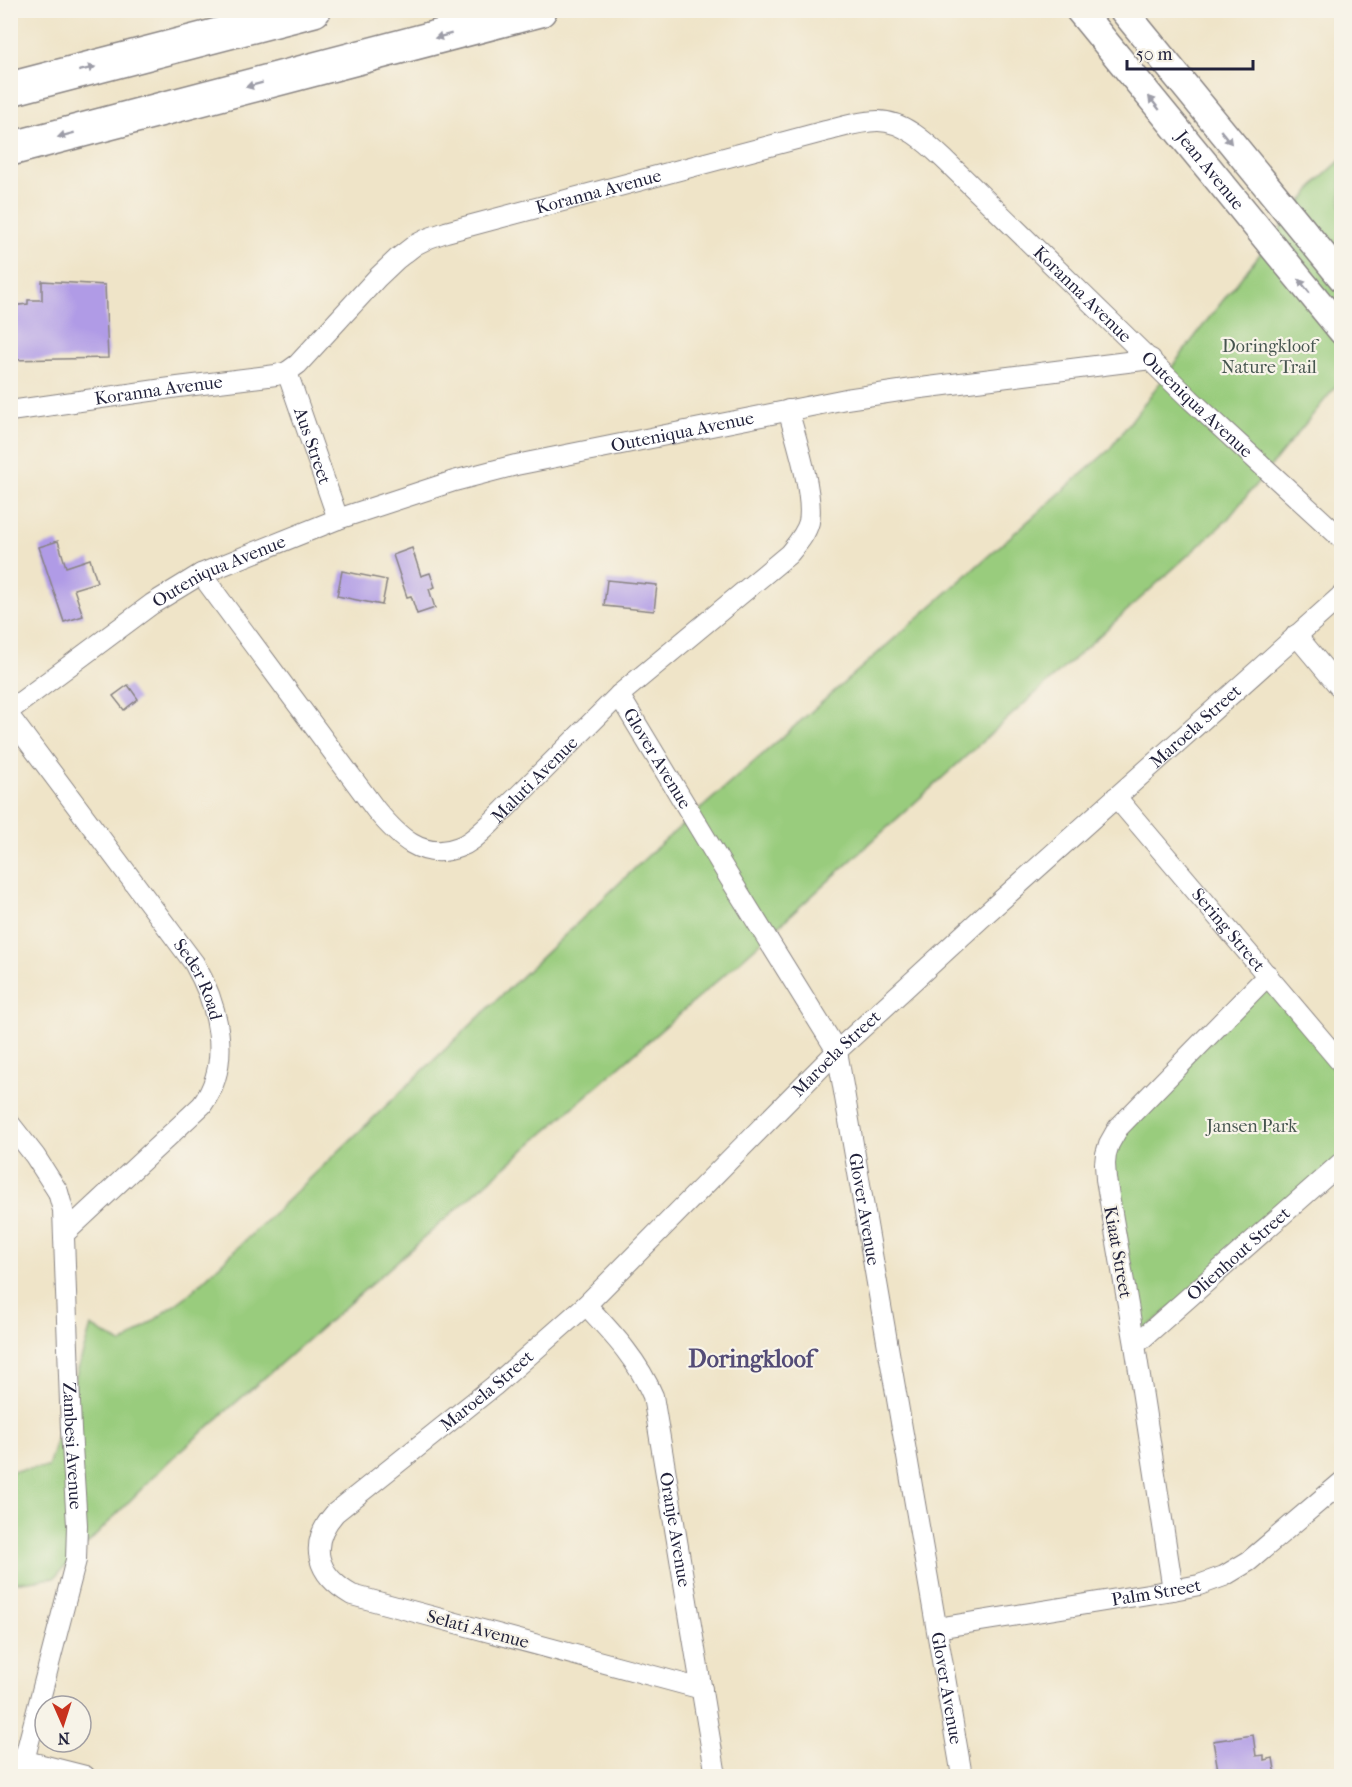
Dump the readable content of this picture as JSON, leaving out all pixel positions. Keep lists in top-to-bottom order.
{
  "streets": {
    "main road": ["Jean Avenue"],
    "street": [
      "Koranna Avenue",
      "Outeniqua Avenue",
      "Aus Street",
      "Maroela Street",
      "Glover Avenue",
      "Maluti Avenue",
      "Sering Street",
      "Seder Road",
      "Kiaat Street",
      "Olienhout Street",
      "Zambesi Avenue",
      "Oranje Avenue",
      "Palm Street",
      "Selati Avenue"
    ]
  },
  "crossings": [
    ["Koranna Avenue", "Outeniqua Avenue"],
    ["Koranna Avenue", "Aus Street"],
    ["Outeniqua Avenue", "Aus Street"],
    ["Outeniqua Avenue", "Maluti Avenue"],
    ["Maroela Street", "Glover Avenue"],
    ["Maroela Street", "Sering Street"],
    ["Maroela Street", "Oranje Avenue"],
    ["Maroela Street", "Selati Avenue"],
    ["Glover Avenue", "Maluti Avenue"],
    ["Glover Avenue", "Palm Street"],
    ["Sering Street", "Kiaat Street"],
    ["Seder Road", "Zambesi Avenue"],
    ["Kiaat Street", "Olienhout Street"],
    ["Kiaat Street", "Palm Street"],
    ["Oranje Avenue", "Selati Avenue"]
  ],
  "districts": ["Doringkloof"],
  "parks": ["Doringkloof Nature Trail", "Jansen Park"],
  "scale_bar": "50 m",
  "north": "bottom"
}
